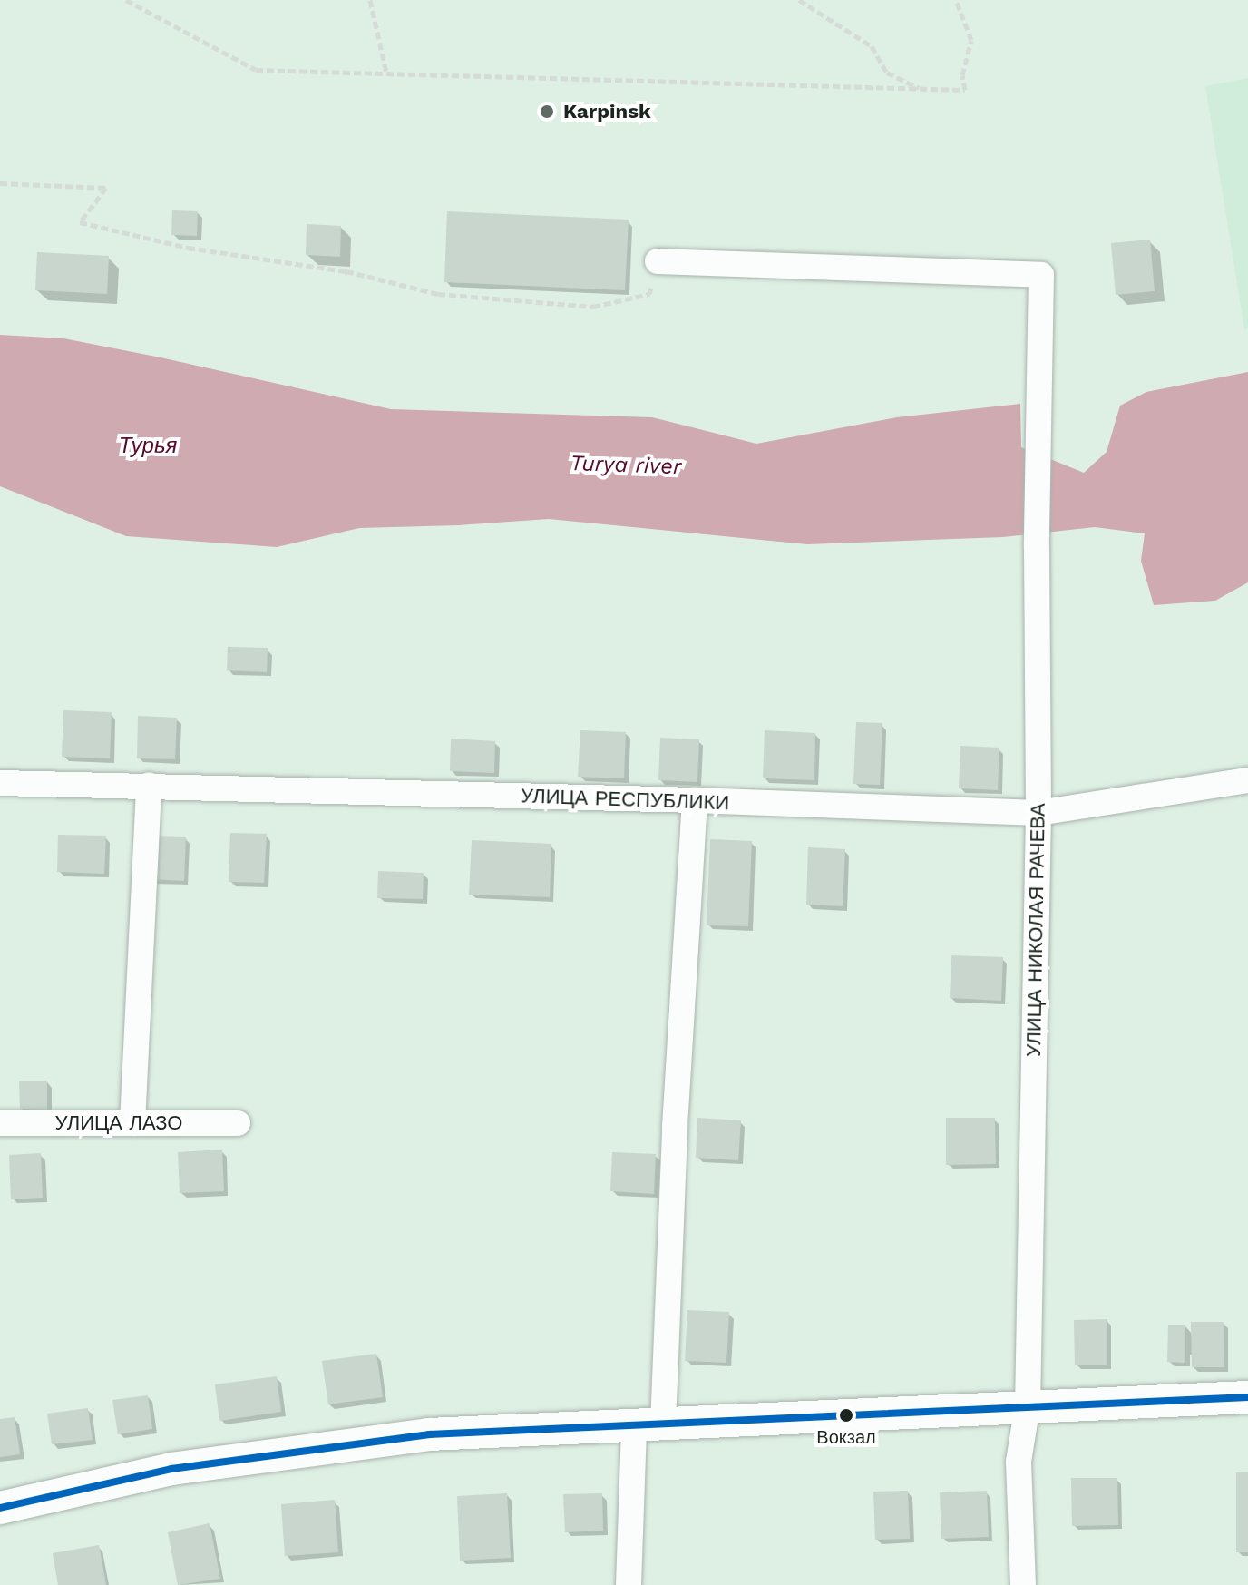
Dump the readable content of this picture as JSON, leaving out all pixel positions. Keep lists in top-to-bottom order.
{
  "streets": {
    "street": ["УЛИЦА РЕСПУБЛИКИ", "УЛИЦА НИКОЛАЯ РАЧЕВА", "УЛИЦА ЛАЗО"]
  },
  "crossings": [
    ["УЛИЦА РЕСПУБЛИКИ", "УЛИЦА НИКОЛАЯ РАЧЕВА"]
  ],
  "water": ["Турья", "Turya river"],
  "places": ["Karpinsk", "Вокзал"]
}
